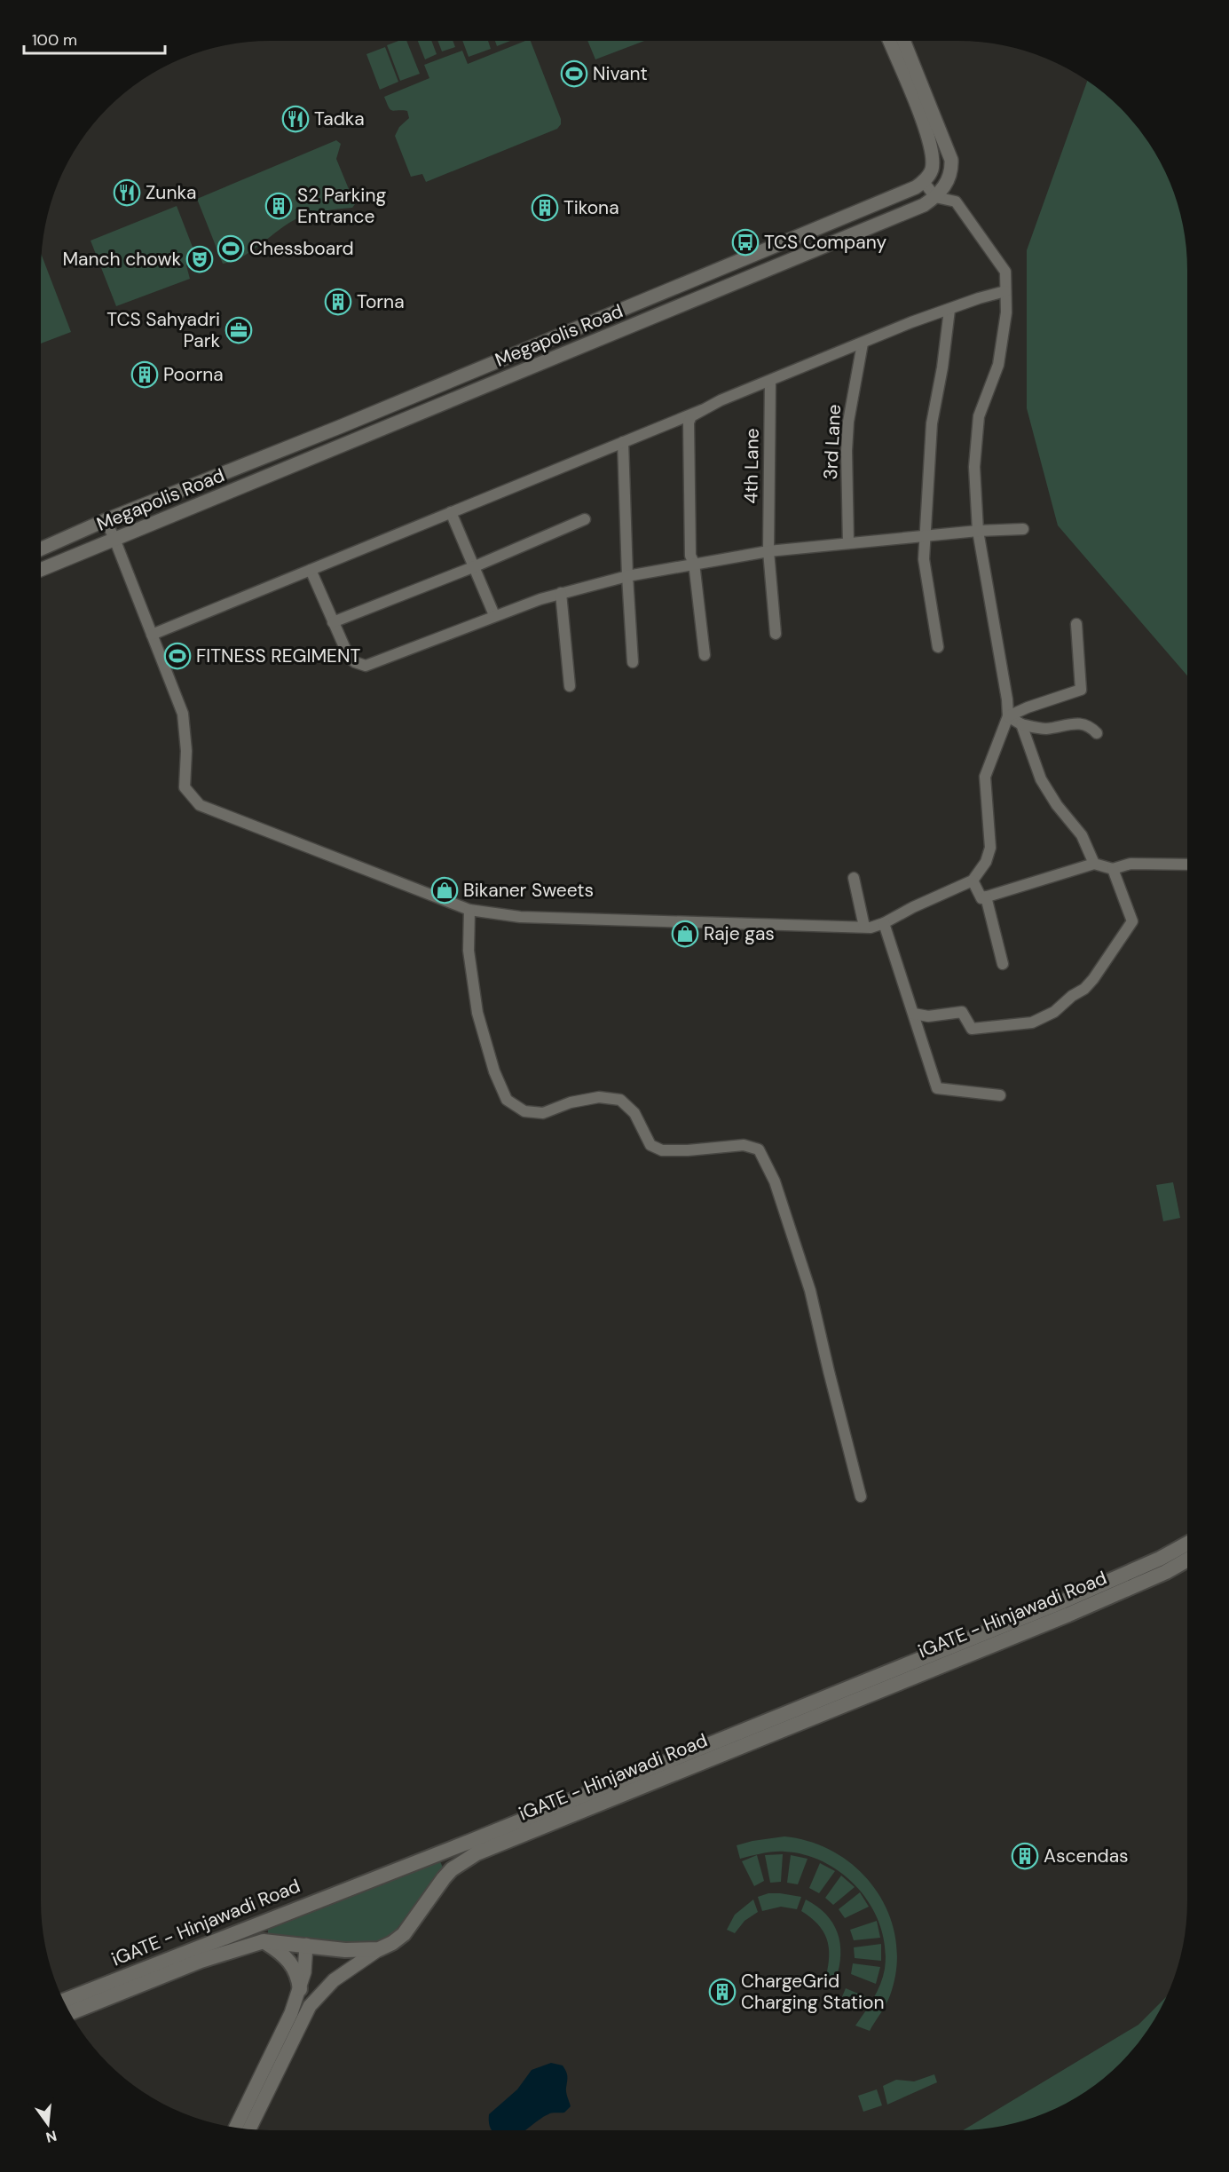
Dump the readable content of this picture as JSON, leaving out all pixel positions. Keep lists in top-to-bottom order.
{
  "streets": {
    "main road": ["iGATE - Hinjawadi Road"],
    "street": ["Megapolis Road", "3rd Lane", "4th Lane"]
  },
  "places": {
    "sports": ["Nivant", "Chessboard", "FITNESS REGIMENT"],
    "restaurant": ["Tadka", "Zunka"],
    "building": [
      "S2 Parking Entrance",
      "Tikona",
      "Torna",
      "Poorna",
      "Ascendas",
      "ChargeGrid Charging Station"
    ],
    "bus stop": ["TCS Company"],
    "theatre": ["Manch chowk"],
    "office": ["TCS Sahyadri Park"],
    "shop": ["Bikaner Sweets", "Raje gas"]
  },
  "scale_bar": "100 m",
  "north": "bottom"
}
